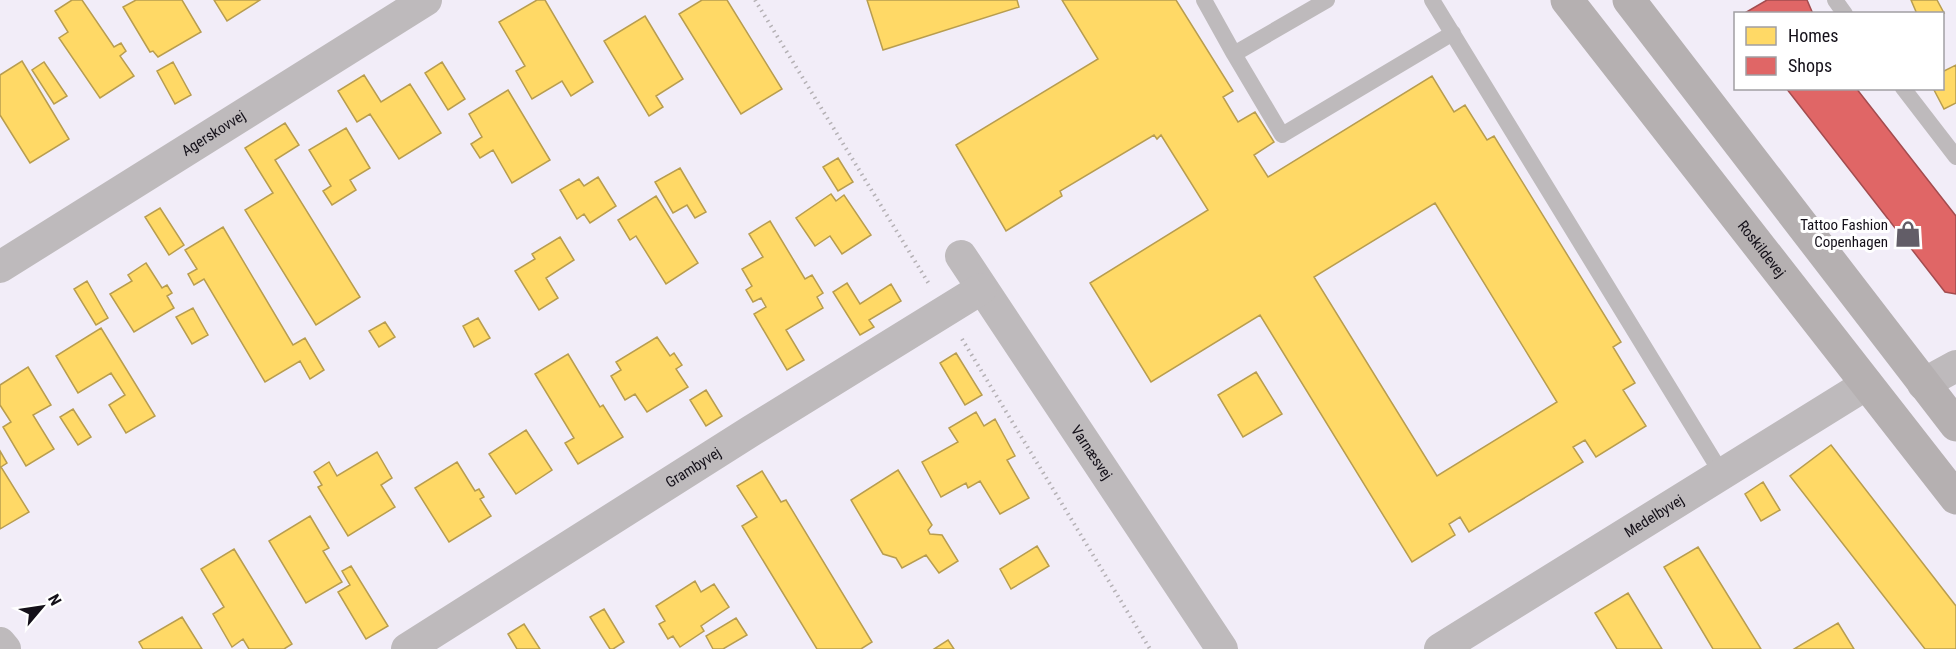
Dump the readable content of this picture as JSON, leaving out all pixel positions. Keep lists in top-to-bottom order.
{
  "streets": {
    "main road": ["Roskildevej"],
    "street": [
      "Agerskovvej",
      "Varnæsvej",
      "Grambyvej",
      "Medelbyvej"
    ]
  },
  "crossings": [
    ["Roskildevej", "Medelbyvej"],
    ["Varnæsvej", "Grambyvej"]
  ],
  "places": {
    "shop": ["Tattoo Fashion Copenhagen"]
  },
  "legend": ["Homes", "Shops"],
  "north": "top right"
}
